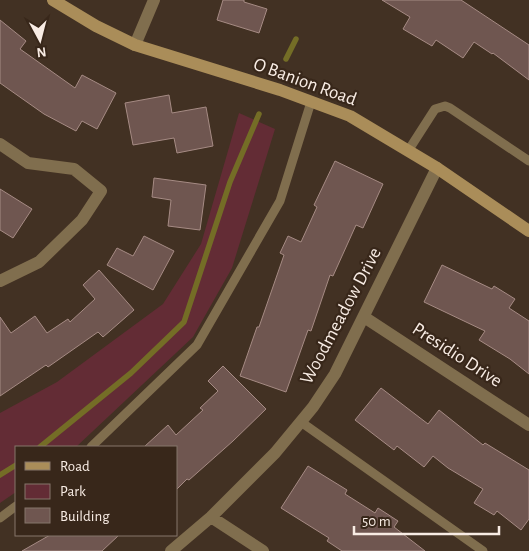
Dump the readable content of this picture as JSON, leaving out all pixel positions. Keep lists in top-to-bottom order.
{
  "streets": {
    "street": ["O Banion Road", "Woodmeadow Drive", "Presidio Drive"]
  },
  "crossings": [
    ["O Banion Road", "Woodmeadow Drive"],
    ["Woodmeadow Drive", "Presidio Drive"]
  ],
  "legend": ["Road", "Park", "Building"],
  "scale_bar": "50 m",
  "north": "bottom"
}
